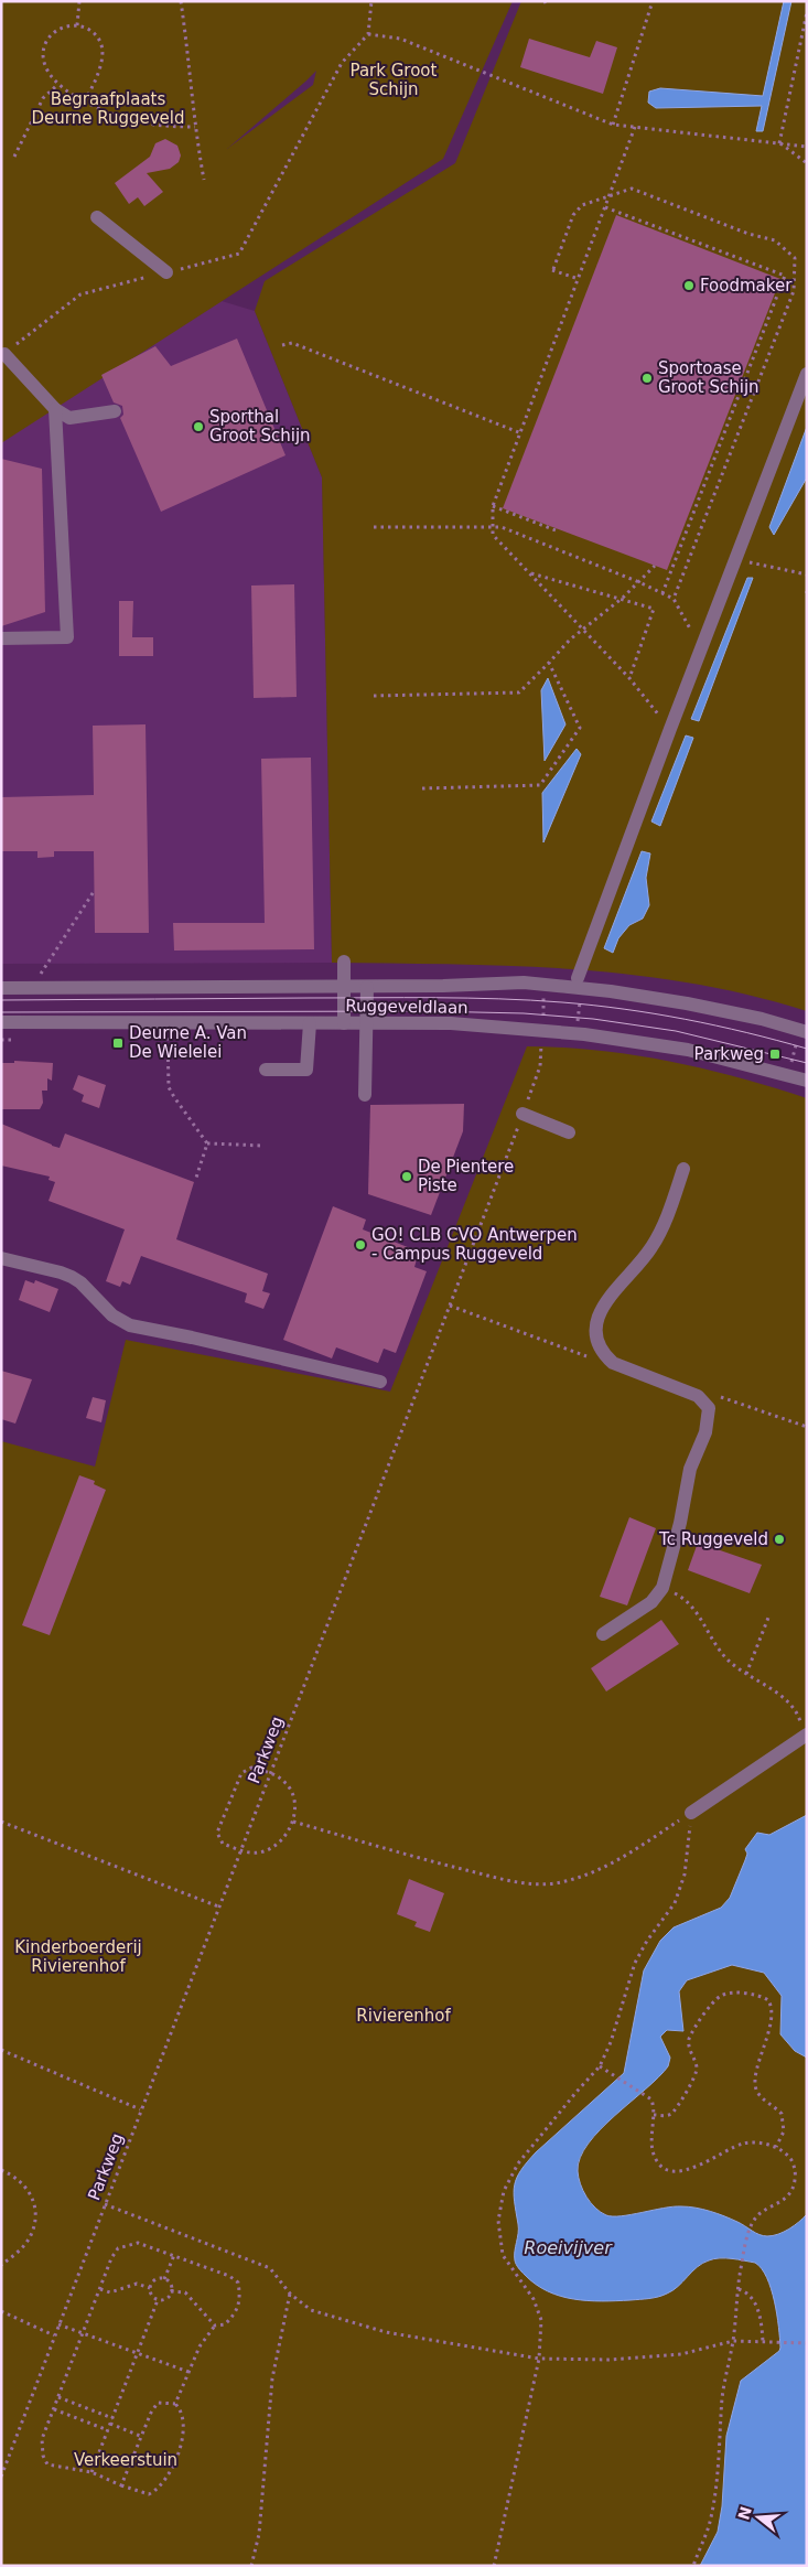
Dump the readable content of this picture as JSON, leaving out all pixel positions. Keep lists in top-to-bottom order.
{
  "streets": {
    "street": ["Ruggeveldlaan"],
    "path": ["Parkweg"]
  },
  "crossings": [
    ["Ruggeveldlaan", "Parkweg"]
  ],
  "water": ["Roeivijver"],
  "parks": [
    "Park Groot Schijn",
    "Begraafplaats Deurne Ruggeveld",
    "Kinderboerderij Rivierenhof",
    "Rivierenhof",
    "Verkeerstuin"
  ],
  "places": {
    "other": [
      "Foodmaker",
      "Sportoase Groot Schijn",
      "Sporthal Groot Schijn",
      "De Pientere Piste",
      "GO! CLB CVO Antwerpen - Campus Ruggeveld",
      "Tc Ruggeveld"
    ],
    "transit": ["Deurne A. Van De Wielelei", "Parkweg"]
  },
  "north": "left"
}
